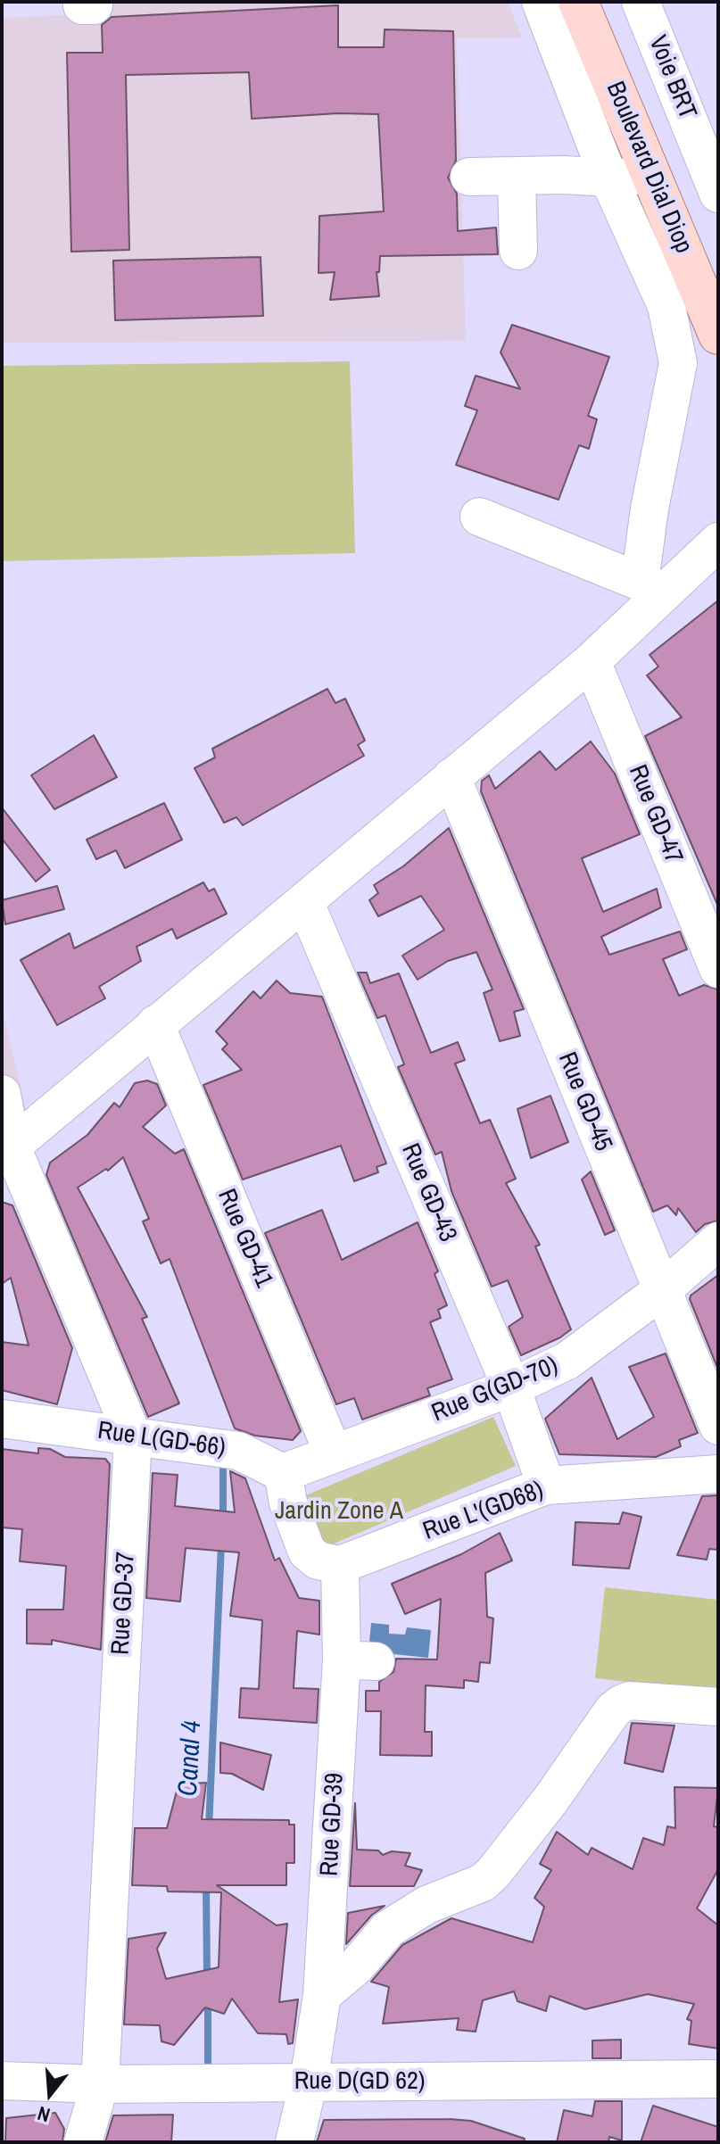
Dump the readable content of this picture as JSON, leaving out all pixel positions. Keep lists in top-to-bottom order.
{
  "streets": {
    "main road": ["Boulevard Dial Diop"],
    "street": [
      "Voie BRT",
      "Rue GD-47",
      "Rue GD-45",
      "Rue GD-43",
      "Rue GD-41",
      "Rue G(GD-70)",
      "Rue L(GD-66)",
      "Rue L'(GD68)",
      "Rue GD-37",
      "Rue GD-39",
      "Rue D(GD 62)"
    ]
  },
  "crossings": [
    ["Rue GD-45", "Rue G(GD-70)"],
    ["Rue GD-43", "Rue G(GD-70)"],
    ["Rue GD-43", "Rue L'(GD68)"],
    ["Rue GD-41", "Rue G(GD-70)"],
    ["Rue G(GD-70)", "Rue L(GD-66)"],
    ["Rue L(GD-66)", "Rue GD-37"],
    ["Rue L'(GD68)", "Rue GD-39"],
    ["Rue GD-37", "Rue D(GD 62)"],
    ["Rue GD-39", "Rue D(GD 62)"]
  ],
  "water": ["Canal 4"],
  "parks": ["Jardin Zone A"],
  "north": "bottom"
}
